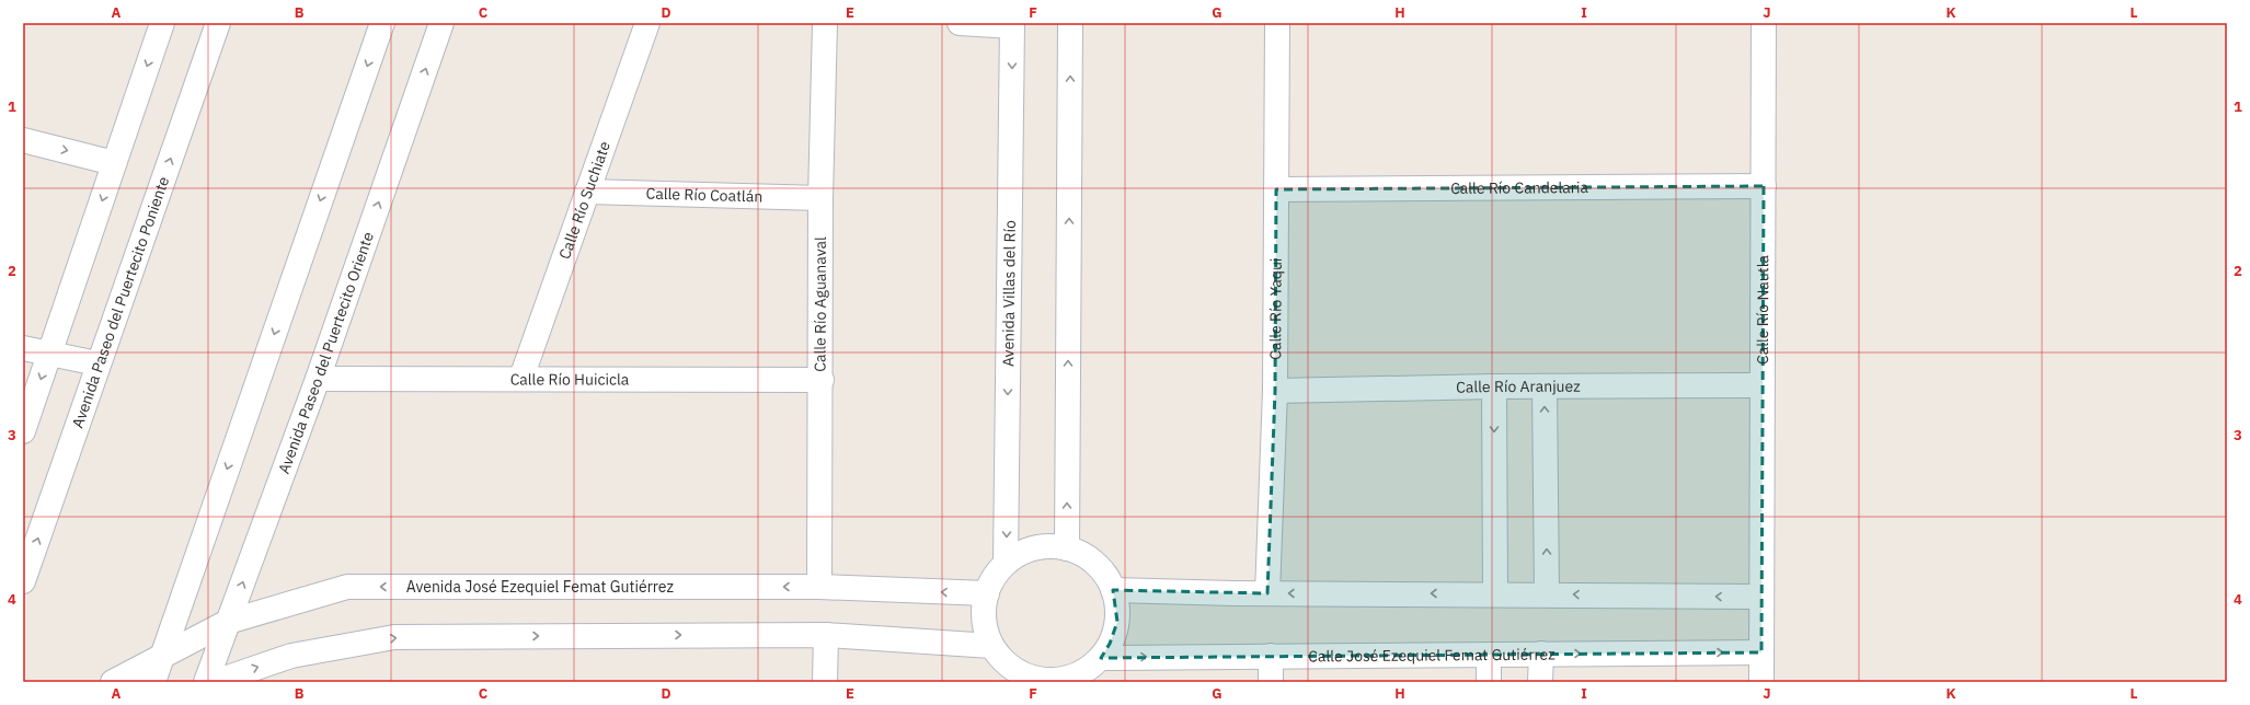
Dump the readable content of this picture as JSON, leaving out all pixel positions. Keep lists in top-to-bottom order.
{
  "streets": {
    "street": [
      "Calle Río Candelaria",
      "Calle Río Coatlán",
      "Calle Río Suchiate",
      "Avenida Villas del Río",
      "Avenida Paseo del Puertecito Poniente",
      "Calle Río Aguanaval",
      "Calle Río Yaqui",
      "Calle Río Nautla",
      "Avenida Paseo del Puertecito Oriente",
      "Calle Río Huicicla",
      "Calle Río Aranjuez",
      "Avenida José Ezequiel Femat Gutiérrez",
      "Calle José Ezequiel Femat Gutiérrez"
    ]
  },
  "crossings": [
    ["Calle Río Candelaria", "Calle Río Yaqui"],
    ["Calle Río Candelaria", "Calle Río Nautla"],
    ["Calle Río Coatlán", "Calle Río Suchiate"],
    ["Calle Río Coatlán", "Calle Río Aguanaval"],
    ["Calle Río Suchiate", "Calle Río Huicicla"],
    ["Avenida Villas del Río", "Avenida José Ezequiel Femat Gutiérrez"],
    ["Avenida Villas del Río", "Calle José Ezequiel Femat Gutiérrez"],
    ["Calle Río Aguanaval", "Calle Río Huicicla"],
    ["Calle Río Aguanaval", "Avenida José Ezequiel Femat Gutiérrez"],
    ["Calle Río Yaqui", "Calle Río Aranjuez"],
    ["Calle Río Nautla", "Calle Río Aranjuez"],
    ["Calle Río Nautla", "Calle José Ezequiel Femat Gutiérrez"],
    ["Avenida Paseo del Puertecito Oriente", "Calle Río Huicicla"],
    ["Avenida Paseo del Puertecito Oriente", "Avenida José Ezequiel Femat Gutiérrez"],
    ["Avenida José Ezequiel Femat Gutiérrez", "Calle José Ezequiel Femat Gutiérrez"]
  ],
  "grid": {
    "columns": [
      "A",
      "B",
      "C",
      "D",
      "E",
      "F",
      "G",
      "H",
      "I",
      "J",
      "K",
      "L"
    ],
    "rows": [
      "1",
      "2",
      "3",
      "4"
    ]
  }
}
